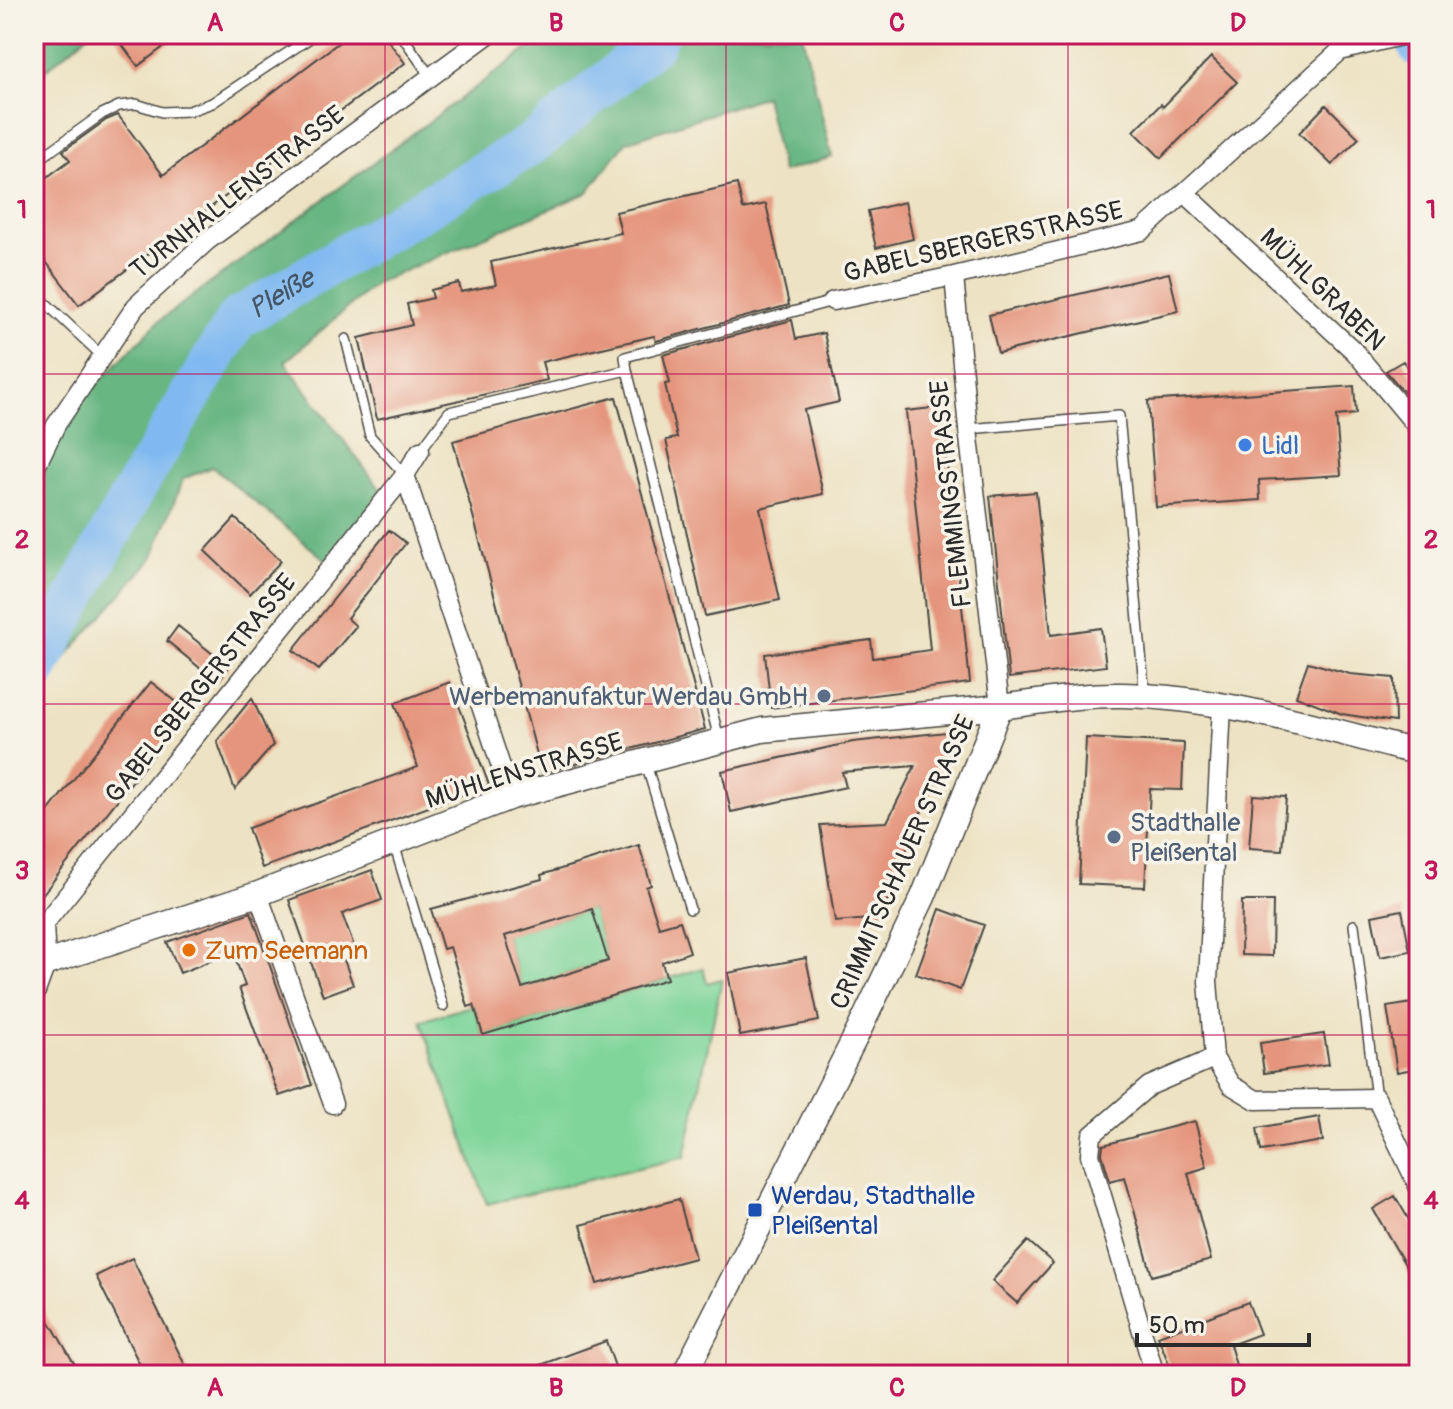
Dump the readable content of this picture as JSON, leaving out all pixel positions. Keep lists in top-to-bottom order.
{
  "streets": {
    "street": [
      "TURNHALLENSTRASSE",
      "GABELSBERGERSTRASSE",
      "MÜHLGRABEN",
      "FLEMMINGSTRASSE",
      "MÜHLENSTRASSE",
      "CRIMMITSCHAUER STRASSE"
    ]
  },
  "crossings": [
    ["GABELSBERGERSTRASSE", "MÜHLGRABEN"],
    ["GABELSBERGERSTRASSE", "FLEMMINGSTRASSE"],
    ["GABELSBERGERSTRASSE", "MÜHLENSTRASSE"],
    ["FLEMMINGSTRASSE", "MÜHLENSTRASSE"],
    ["FLEMMINGSTRASSE", "CRIMMITSCHAUER STRASSE"],
    ["MÜHLENSTRASSE", "CRIMMITSCHAUER STRASSE"]
  ],
  "water": ["Pleiße"],
  "places": {
    "other": [
      "Lidl",
      "Werbemanufaktur Werdau GmbH",
      "Stadthalle Pleißental",
      "Zum Seemann"
    ],
    "transit": ["Werdau, Stadthalle Pleißental"]
  },
  "scale_bar": "50 m",
  "grid": {
    "columns": [
      "A",
      "B",
      "C",
      "D"
    ],
    "rows": [
      "1",
      "2",
      "3",
      "4"
    ]
  }
}
